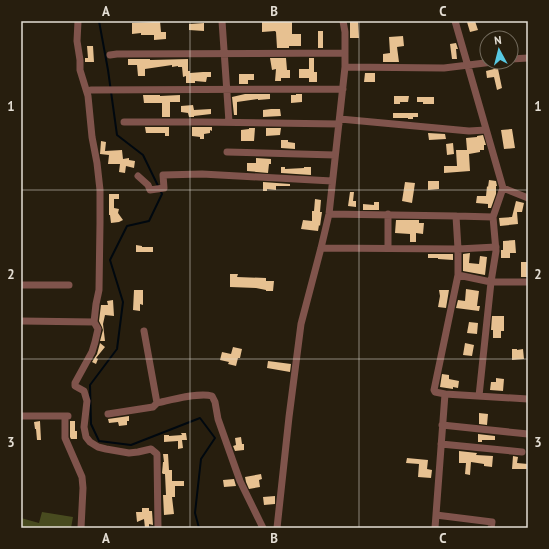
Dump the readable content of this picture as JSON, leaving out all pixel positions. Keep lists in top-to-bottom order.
{
  "north": "top",
  "grid": {
    "columns": ["A", "B", "C"],
    "rows": ["1", "2", "3"]
  }
}
